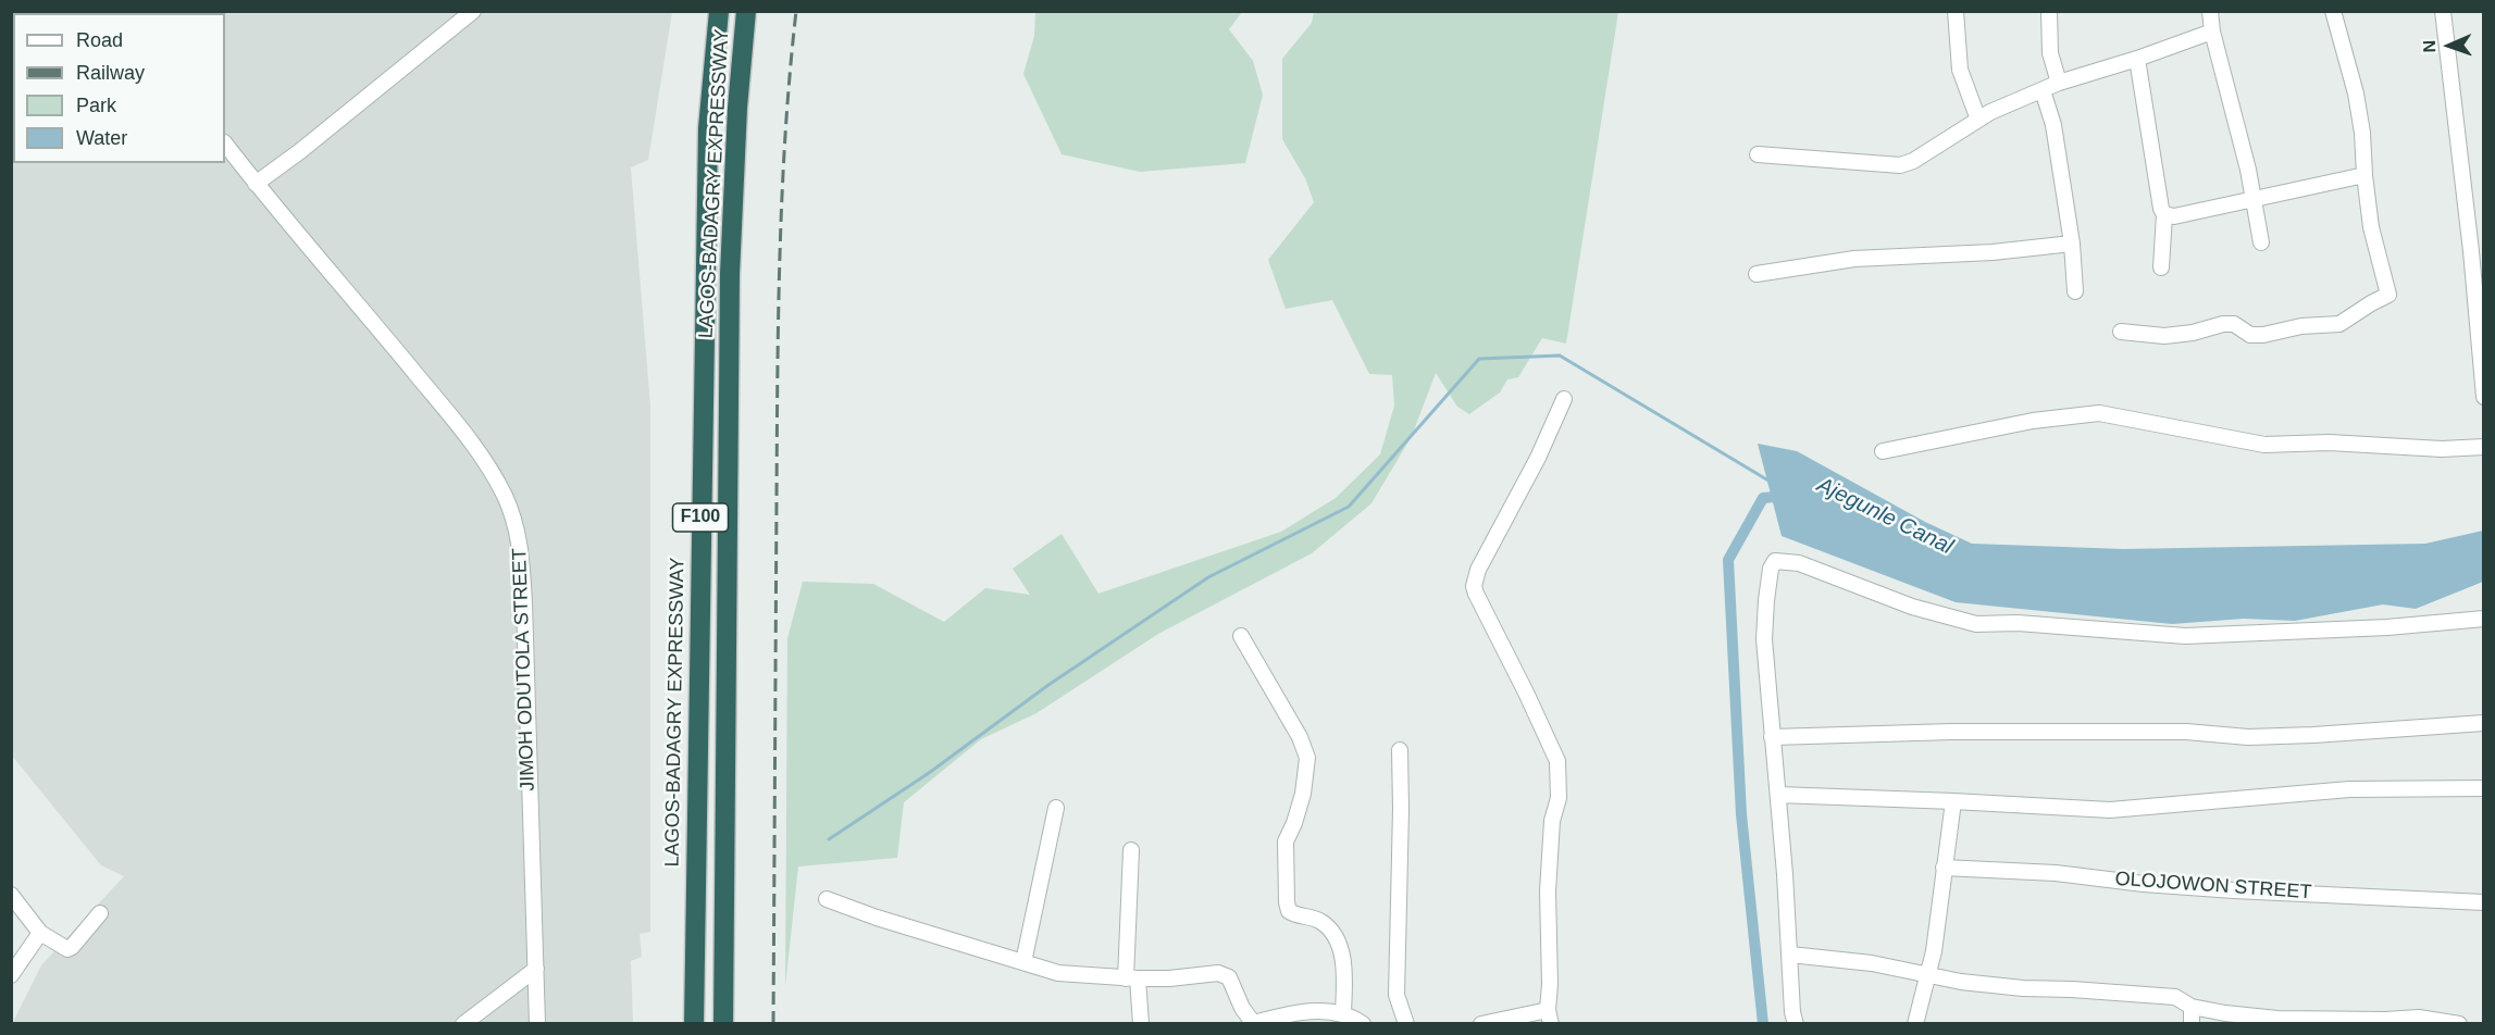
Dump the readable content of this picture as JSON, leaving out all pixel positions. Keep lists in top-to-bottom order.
{
  "streets": {
    "highway": ["LAGOS-BADAGRY EXPRESSWAY", "F100"],
    "street": ["JIMOH ODUTOLA STREET", "OLOJOWON STREET"]
  },
  "water": ["Ajegunle Canal"],
  "legend": [
    "Road",
    "Railway",
    "Park",
    "Water"
  ],
  "north": "left"
}
